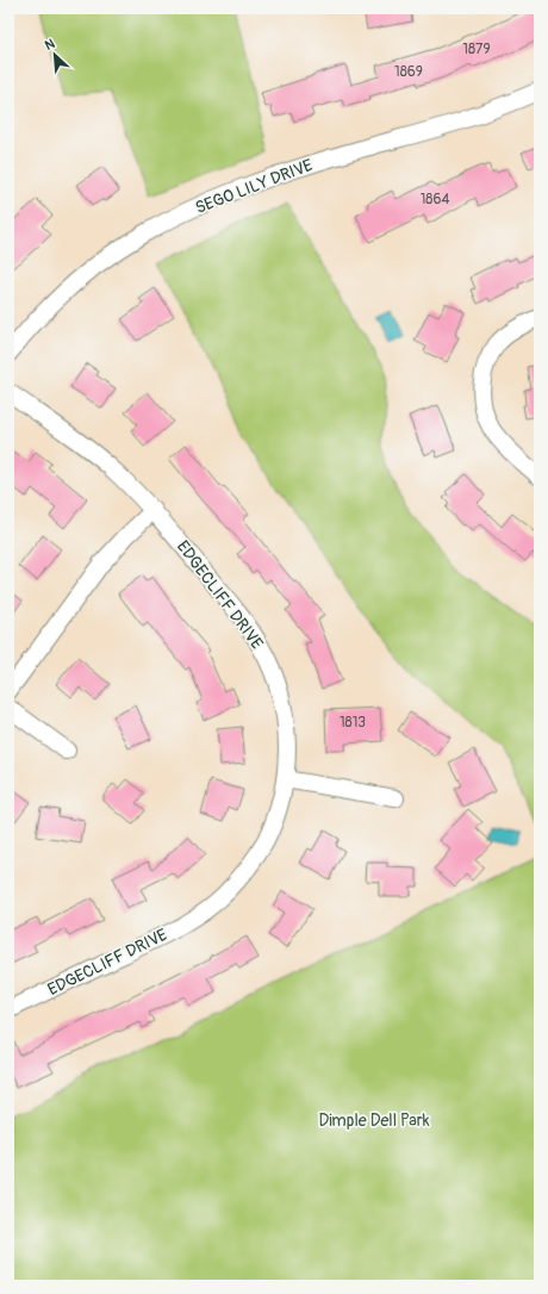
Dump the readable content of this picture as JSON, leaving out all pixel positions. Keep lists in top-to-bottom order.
{
  "streets": {
    "street": ["SEGO LILY DRIVE", "EDGECLIFF DRIVE"]
  },
  "parks": ["Dimple Dell Park"],
  "house_numbers": [
    "1879",
    "1869",
    "1864",
    "1813"
  ],
  "north": "top left"
}
